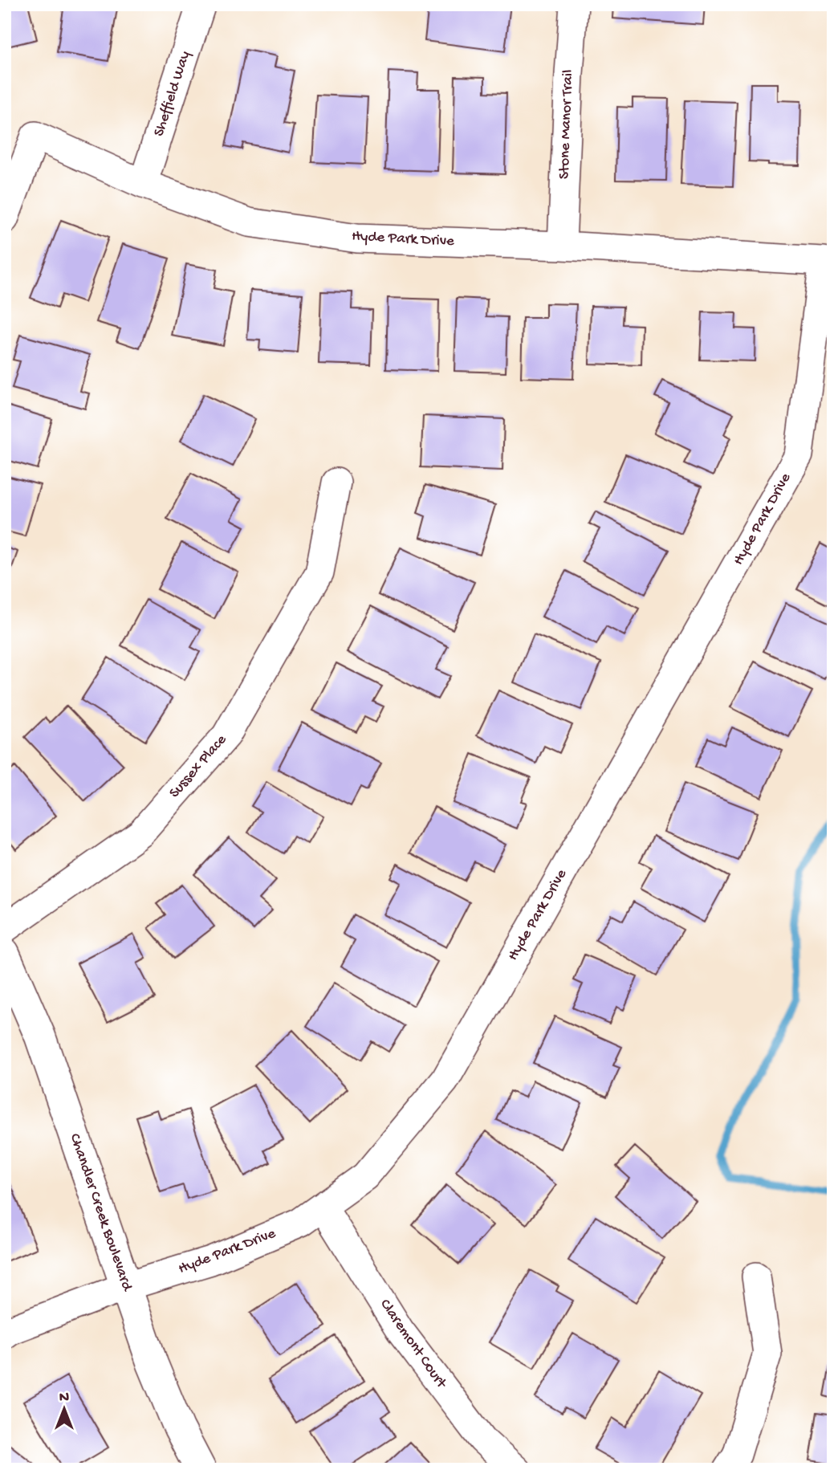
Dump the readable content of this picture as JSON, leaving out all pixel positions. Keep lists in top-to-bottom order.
{
  "streets": {
    "street": [
      "Sheffield Way",
      "Stone Manor Trail",
      "Hyde Park Drive",
      "Sussex Place",
      "Chandler Creek Boulevard",
      "Claremont Court"
    ]
  },
  "crossings": [
    ["Sheffield Way", "Hyde Park Drive"],
    ["Stone Manor Trail", "Hyde Park Drive"],
    ["Hyde Park Drive", "Chandler Creek Boulevard"],
    ["Hyde Park Drive", "Claremont Court"]
  ],
  "north": "top"
}
